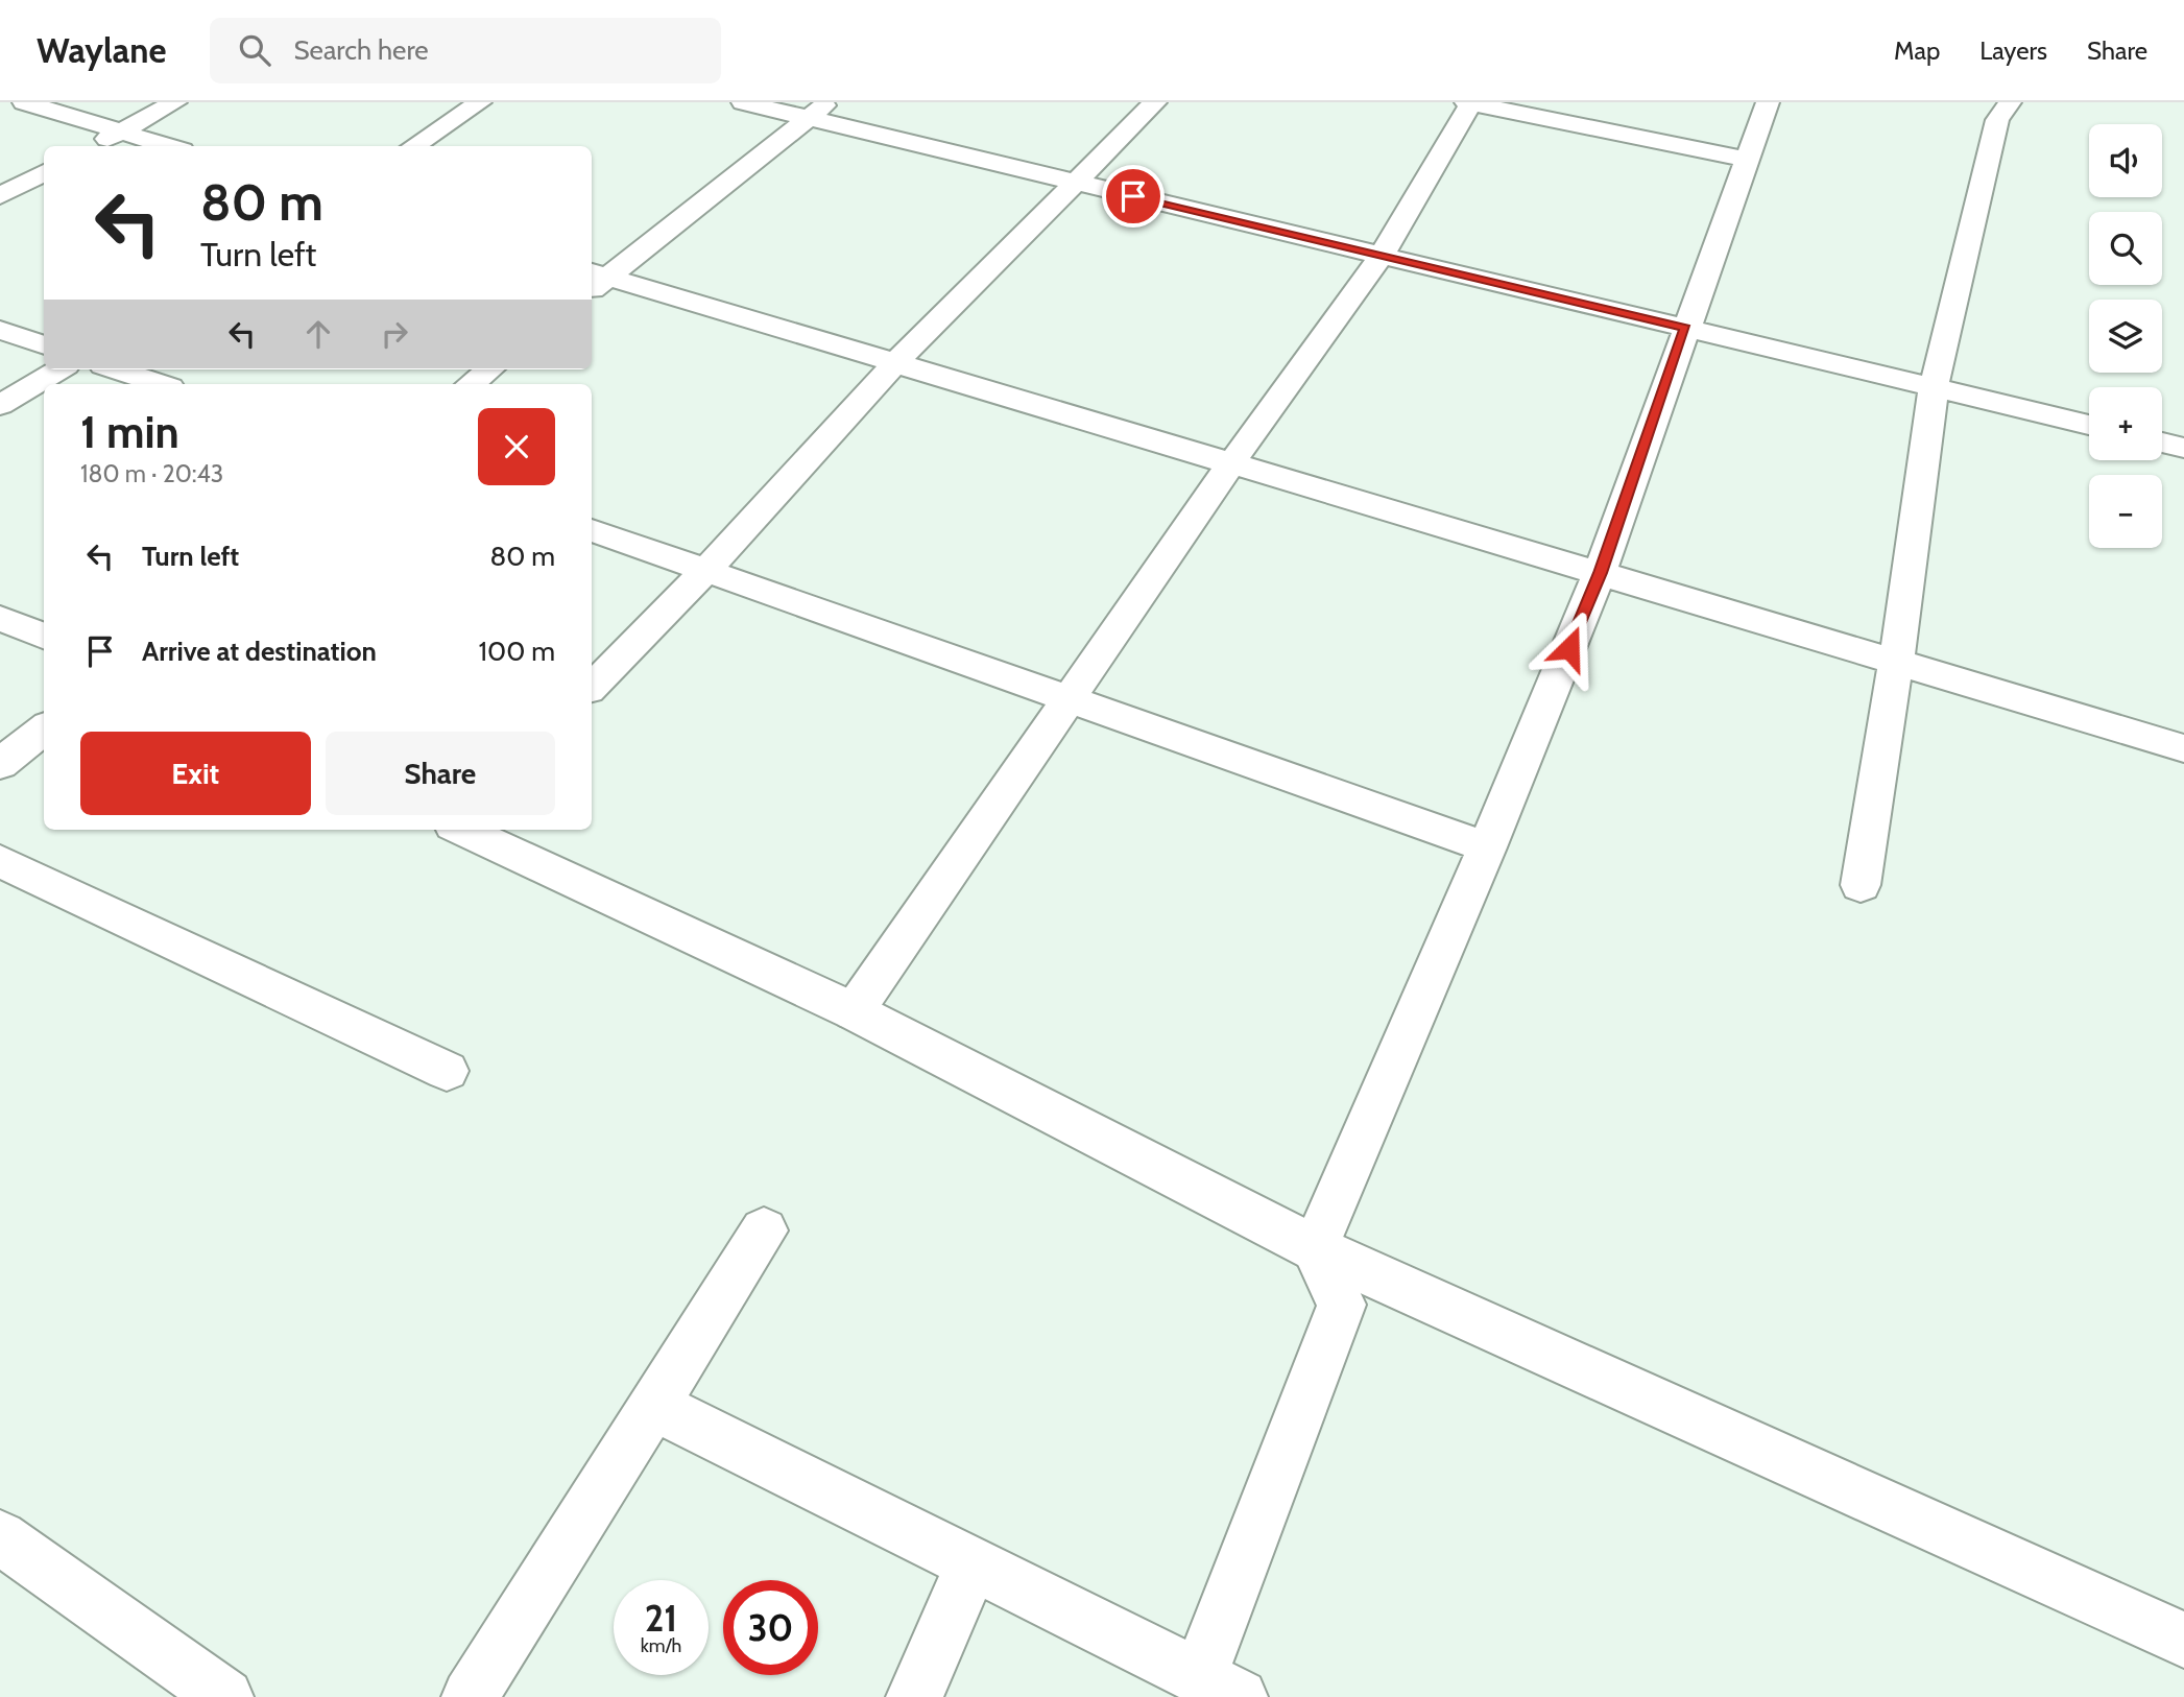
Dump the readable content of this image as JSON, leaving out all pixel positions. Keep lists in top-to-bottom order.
{
  "page": {
    "header": "Waylane",
    "search": "Search here",
    "nav": ["Map", "Layers", "Share"],
    "map_buttons": ["+", "−"],
    "turn": ["80 m", "Turn left"],
    "heading": ["1 min", "180 m · 20:43"],
    "list": [
      {
        "name": "Turn left",
        "value": "80 m"
      },
      {
        "name": "Arrive at destination",
        "value": "100 m"
      }
    ],
    "buttons": ["Exit", "Share"],
    "speed": "21 km/h",
    "limit": "30"
  }
}
